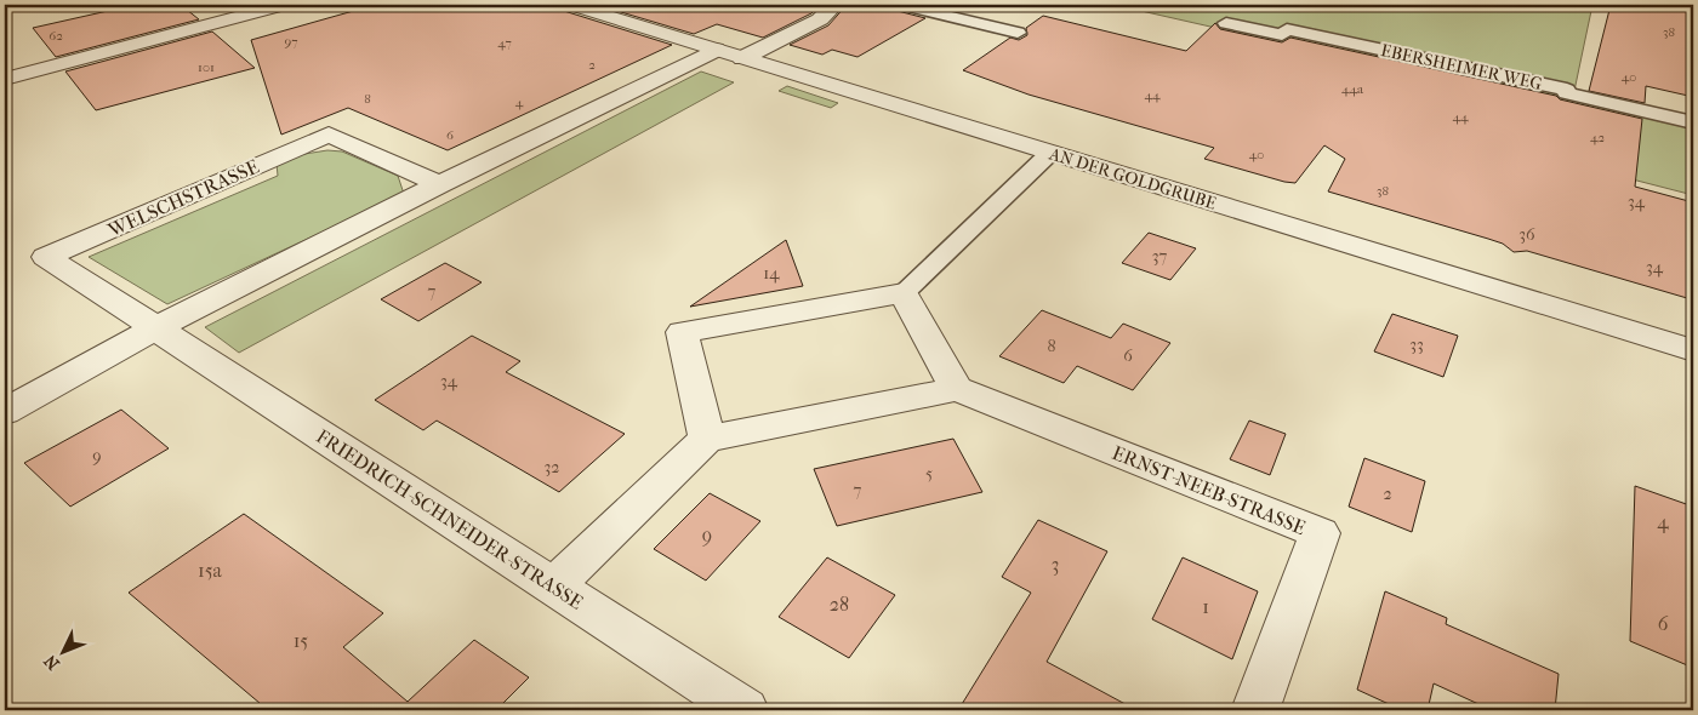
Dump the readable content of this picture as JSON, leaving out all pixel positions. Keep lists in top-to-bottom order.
{
  "streets": {
    "street": [
      "AN DER GOLDGRUBE",
      "WELSCHSTRASSE",
      "ERNST-NEEB-STRASSE",
      "FRIEDRICH-SCHNEIDER-STRASSE"
    ],
    "lane": ["EBERSHEIMER WEG"]
  },
  "crossings": [
    ["WELSCHSTRASSE", "FRIEDRICH-SCHNEIDER-STRASSE"]
  ],
  "house_numbers": [
    "38",
    "62",
    "97",
    "47",
    "2",
    "101",
    "40",
    "44a",
    "44",
    "8",
    "4",
    "44",
    "6",
    "42",
    "40",
    "38",
    "34",
    "36",
    "37",
    "34",
    "14",
    "7",
    "33",
    "8",
    "6",
    "34",
    "9",
    "32",
    "5",
    "7",
    "2",
    "4",
    "9",
    "3",
    "15a",
    "28",
    "1",
    "6",
    "15"
  ],
  "north": "bottom left"
}
